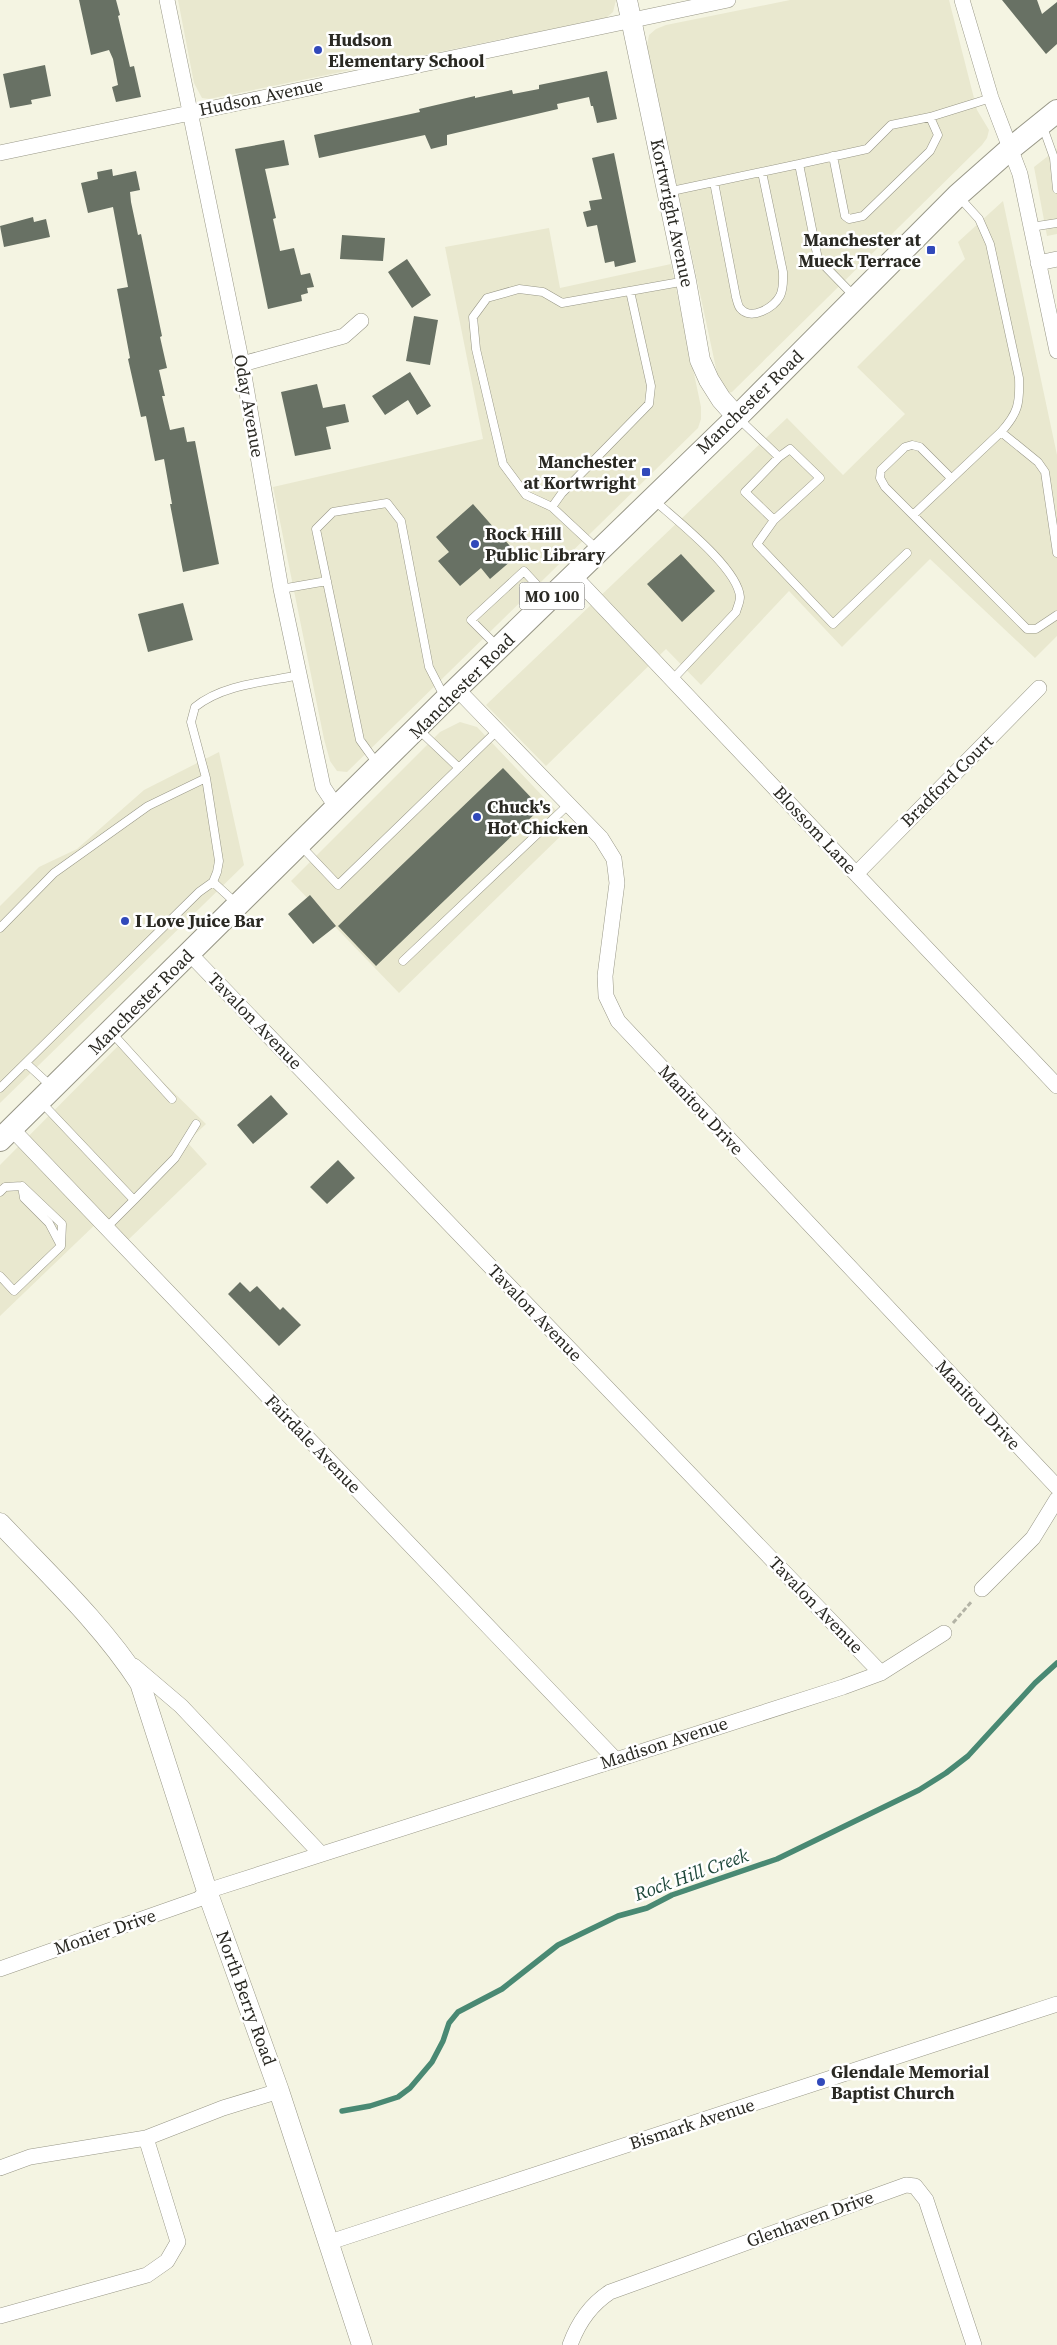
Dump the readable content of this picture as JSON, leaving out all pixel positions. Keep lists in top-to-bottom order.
{
  "streets": {
    "main road": [
      "Kortwright Avenue",
      "Manchester Road",
      "MO 100",
      "North Berry Road"
    ],
    "street": [
      "Hudson Avenue",
      "Oday Avenue",
      "Bradford Court",
      "Blossom Lane",
      "Tavalon Avenue",
      "Manitou Drive",
      "Fairdale Avenue",
      "Madison Avenue",
      "Monier Drive",
      "Bismark Avenue",
      "Glenhaven Drive"
    ]
  },
  "crossings": [
    ["Hudson Avenue", "Kortwright Avenue"],
    ["Hudson Avenue", "Oday Avenue"],
    ["Kortwright Avenue", "Manchester Road"],
    ["Manchester Road", "Oday Avenue"],
    ["Manchester Road", "Blossom Lane"],
    ["Manchester Road", "Tavalon Avenue"],
    ["Manchester Road", "Manitou Drive"],
    ["Manchester Road", "Fairdale Avenue"],
    ["Bradford Court", "Blossom Lane"],
    ["Tavalon Avenue", "Madison Avenue"],
    ["Fairdale Avenue", "Madison Avenue"],
    ["Madison Avenue", "Monier Drive"],
    ["Madison Avenue", "North Berry Road"],
    ["Monier Drive", "North Berry Road"],
    ["North Berry Road", "Bismark Avenue"]
  ],
  "water": ["Rock Hill Creek"],
  "places": {
    "other": [
      "Hudson Elementary School",
      "Rock Hill Public Library",
      "Chuck's Hot Chicken",
      "I Love Juice Bar",
      "Glendale Memorial Baptist Church"
    ],
    "transit": ["Manchester at Mueck Terrace", "Manchester at Kortwright"]
  }
}
